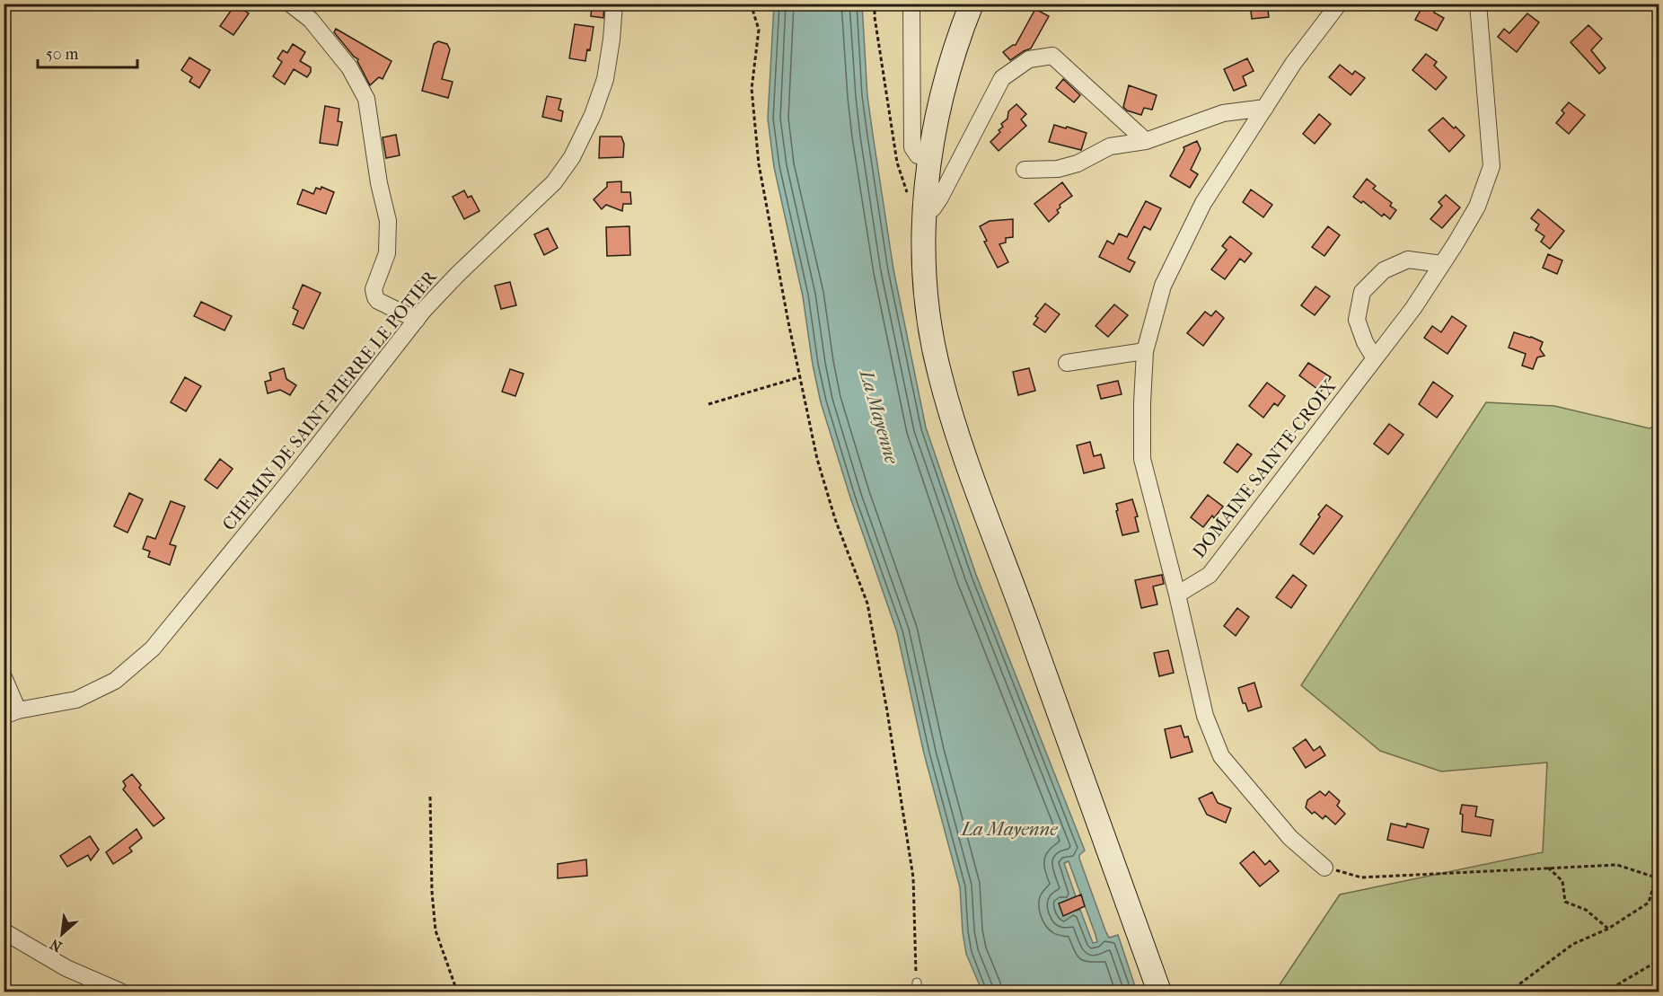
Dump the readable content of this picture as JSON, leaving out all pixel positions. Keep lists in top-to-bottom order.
{
  "streets": {
    "street": ["CHEMIN DE SAINT-PIERRE LE POTIER", "DOMAINE SAINTE-CROIX"]
  },
  "water": ["La Mayenne"],
  "scale_bar": "50 m",
  "north": "bottom left"
}
